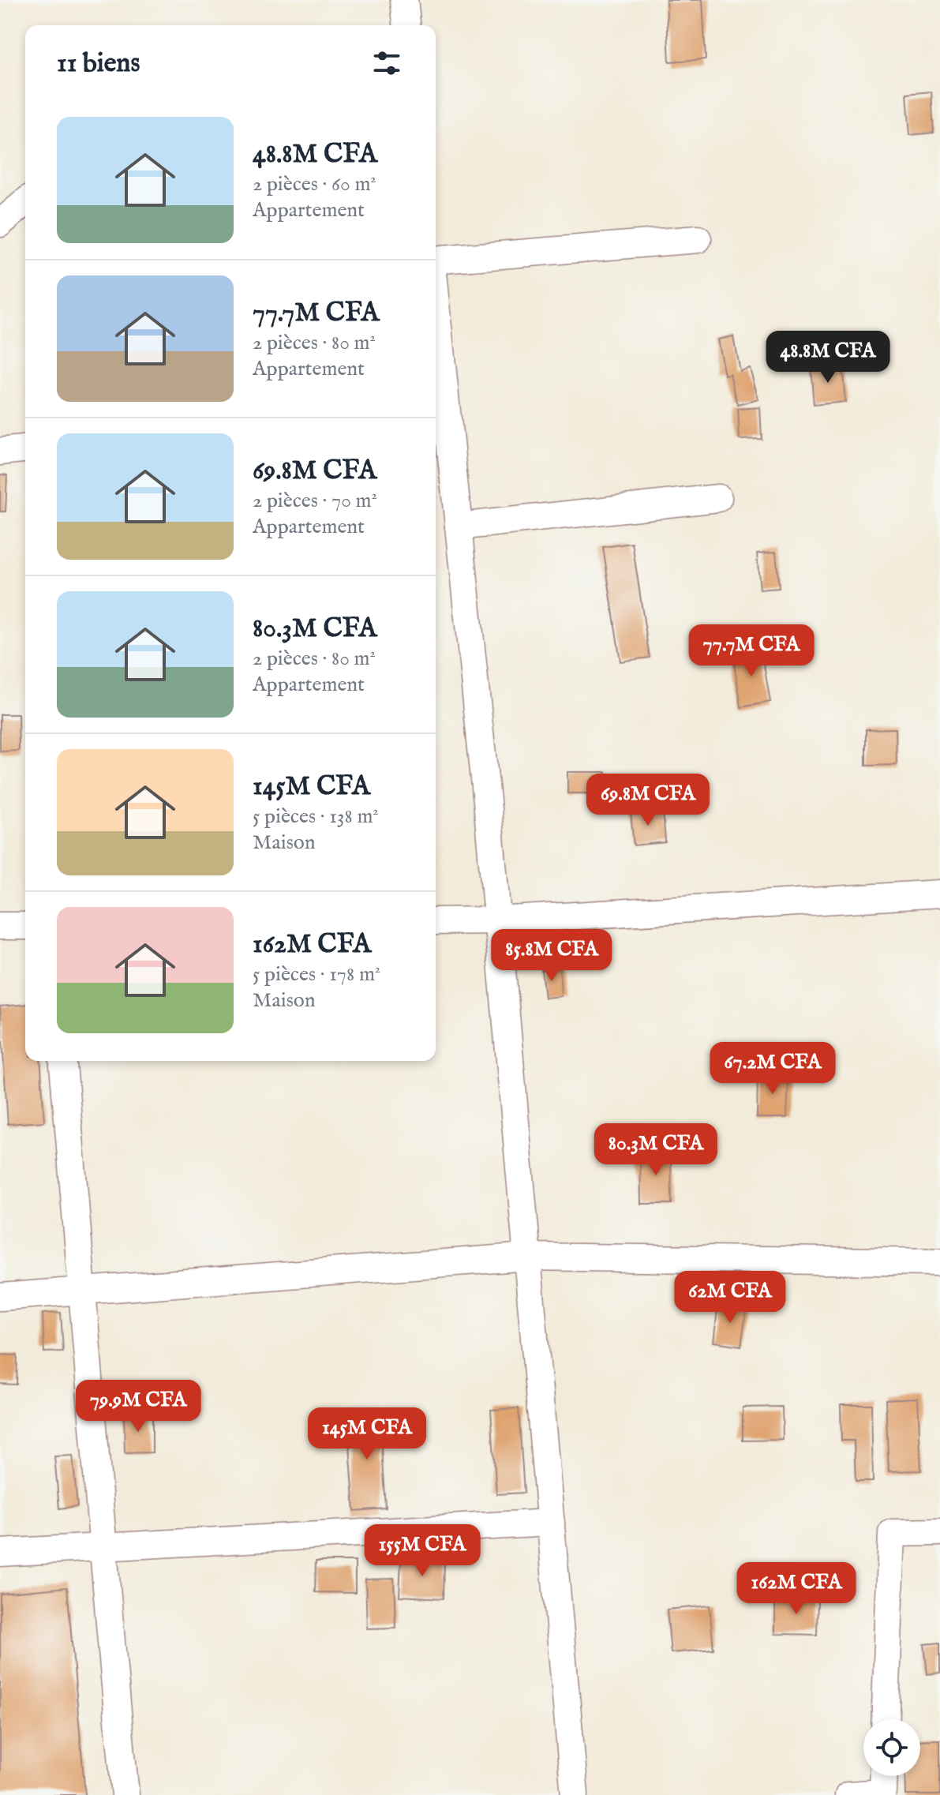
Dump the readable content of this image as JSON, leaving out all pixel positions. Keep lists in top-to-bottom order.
{
  "page": {
    "heading": "11 biens",
    "list": [
      {
        "name": "48.8M CFA",
        "note": "2 pièces · 60 m² · Appartement"
      },
      {
        "name": "77.7M CFA",
        "note": "2 pièces · 80 m² · Appartement"
      },
      {
        "name": "69.8M CFA",
        "note": "2 pièces · 70 m² · Appartement"
      },
      {
        "name": "80.3M CFA",
        "note": "2 pièces · 80 m² · Appartement"
      },
      {
        "name": "145M CFA",
        "note": "5 pièces · 138 m² · Maison"
      },
      {
        "name": "162M CFA",
        "note": "5 pièces · 178 m² · Maison"
      }
    ],
    "price": [
      "48.8M CFA",
      "77.7M CFA",
      "69.8M CFA",
      "85.8M CFA",
      "67.2M CFA",
      "80.3M CFA",
      "62M CFA",
      "79.9M CFA",
      "145M CFA",
      "155M CFA",
      "162M CFA"
    ]
  }
}
